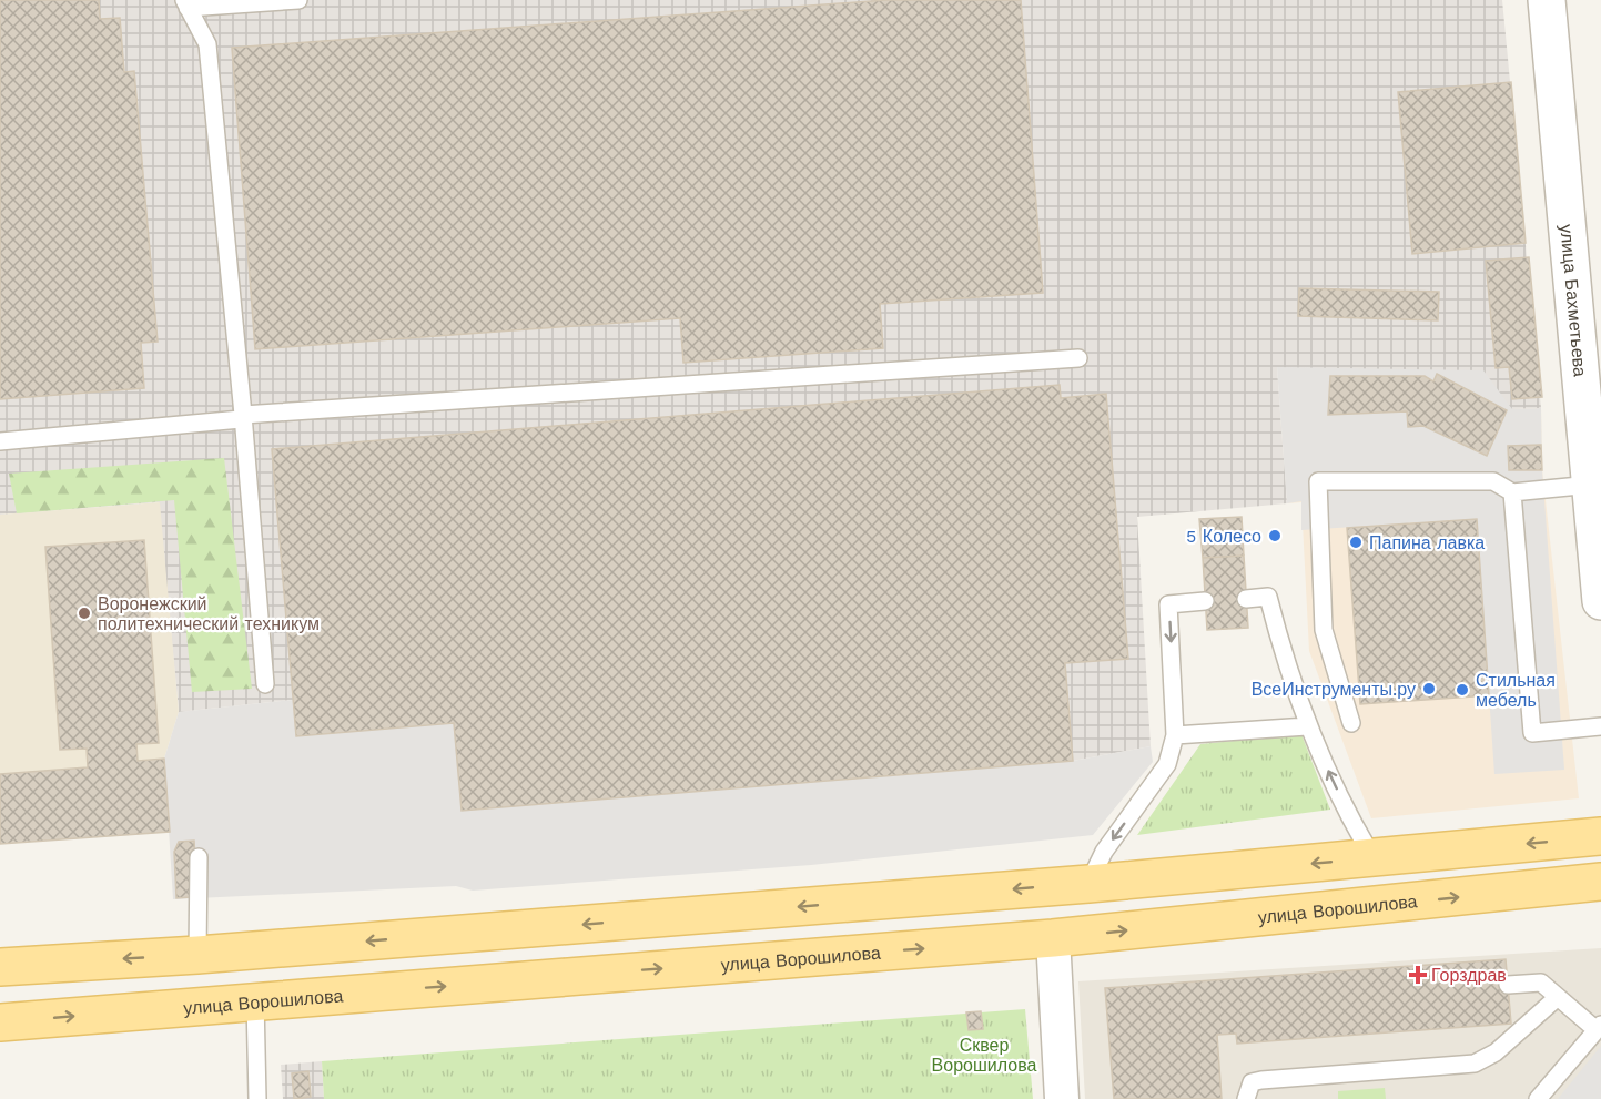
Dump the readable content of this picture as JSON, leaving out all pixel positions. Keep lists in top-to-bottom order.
{
  "streets": {
    "main road": ["улица Ворошилова"],
    "street": ["улица Бахметьева"]
  },
  "parks": ["Сквер Ворошилова"],
  "places": {
    "other": [
      "5 Колесо",
      "Папина лавка",
      "Воронежский политехнический техникум",
      "ВсеИнструменты.ру",
      "Стильная мебель"
    ],
    "health": ["Горздрав"]
  }
}
